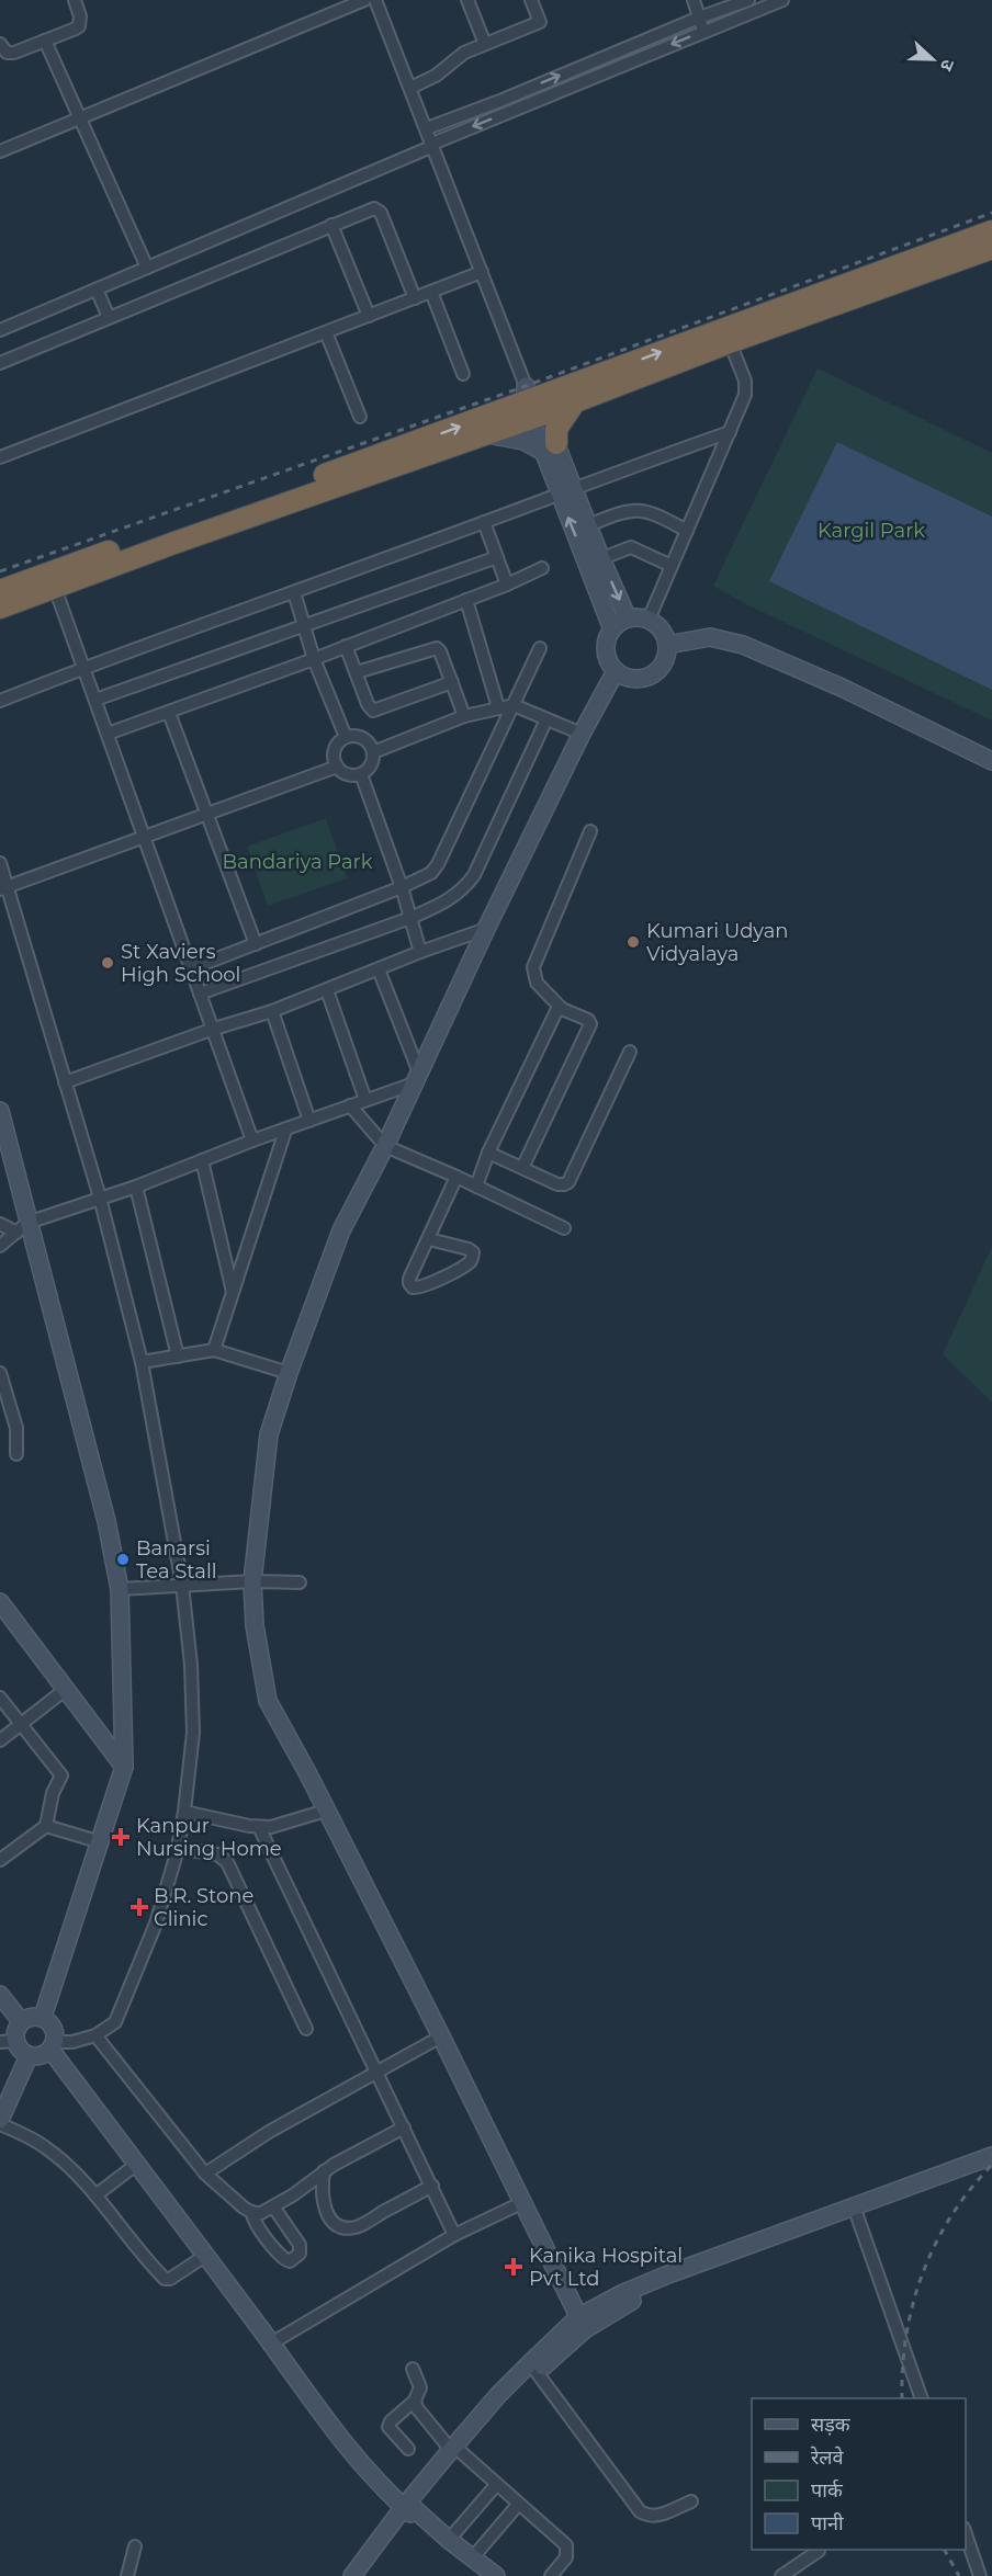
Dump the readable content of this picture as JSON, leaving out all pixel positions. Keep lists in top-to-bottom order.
{
  "parks": ["Kargil Park", "Bandariya Park"],
  "places": {
    "other": ["Kumari Udyan Vidyalaya", "St Xaviers High School", "Banarsi Tea Stall"],
    "health": ["Kanpur Nursing Home", "B.R. Stone Clinic", "Kanika Hospital Pvt Ltd"]
  },
  "legend": [
    "सड़क",
    "रेलवे",
    "पार्क",
    "पानी"
  ],
  "north": "right"
}
